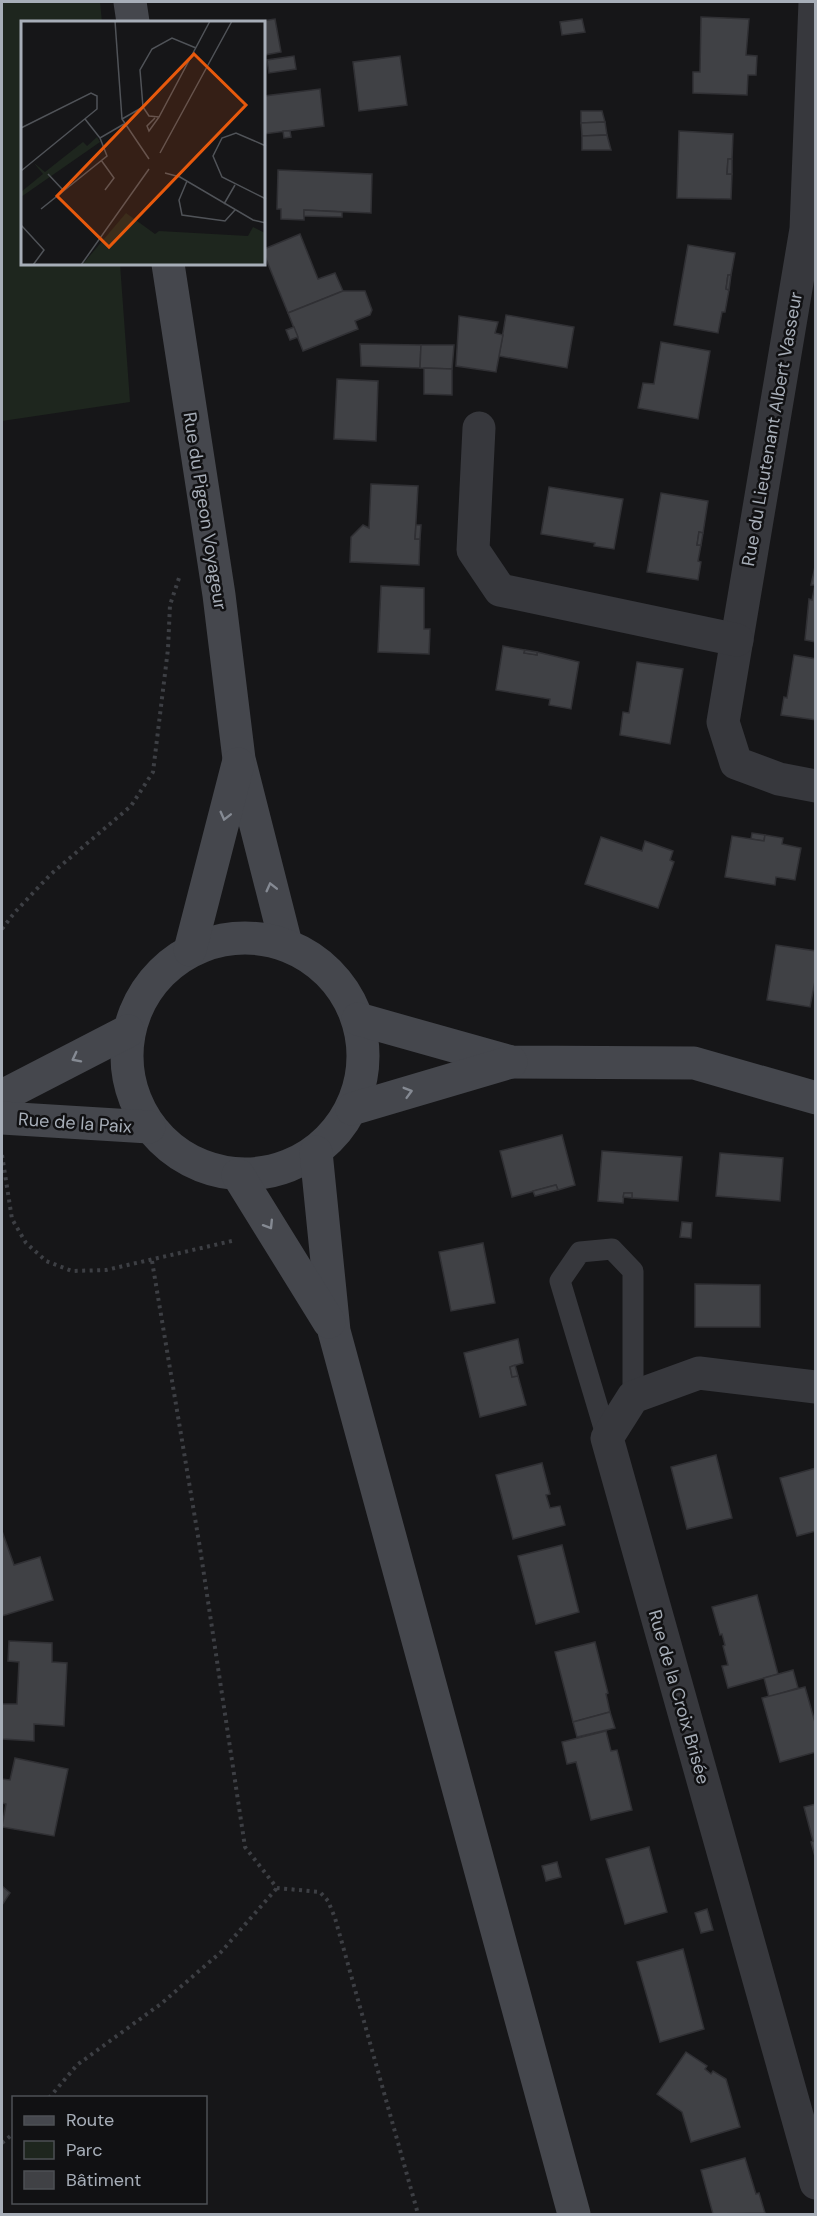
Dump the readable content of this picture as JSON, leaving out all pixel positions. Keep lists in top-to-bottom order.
{
  "streets": {
    "main road": ["Rue du Pigeon Voyageur", "Rue de la Paix"],
    "street": ["Rue du Lieutenant Albert Vasseur", "Rue de la Croix Brisée"]
  },
  "one_way": ["Rue de la Paix"],
  "legend": ["Route", "Parc", "Bâtiment"]
}
